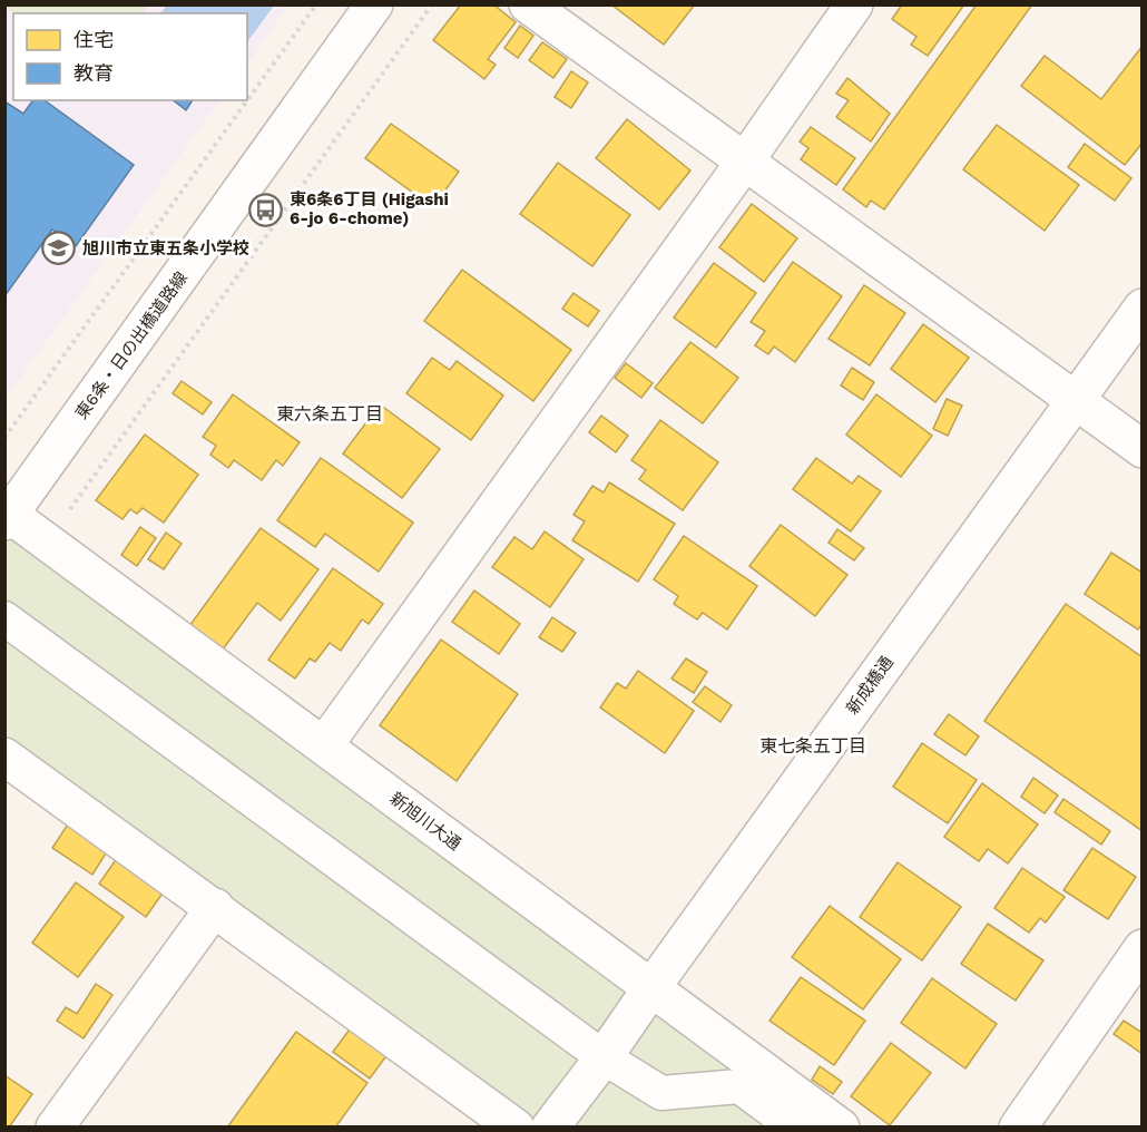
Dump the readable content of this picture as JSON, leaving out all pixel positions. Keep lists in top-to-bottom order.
{
  "streets": {
    "street": ["東6条・日の出橋道路線", "新成橋通", "新旭川大通"]
  },
  "crossings": [
    ["東6条・日の出橋道路線", "新旭川大通"],
    ["新成橋通", "新旭川大通"]
  ],
  "districts": ["東六条五丁目", "東七条五丁目"],
  "places": {
    "bus stop": ["東6条6丁目 (Higashi 6-jo 6-chome)"],
    "school or university": ["旭川市立東五条小学校"]
  },
  "legend": ["住宅", "教育"]
}
